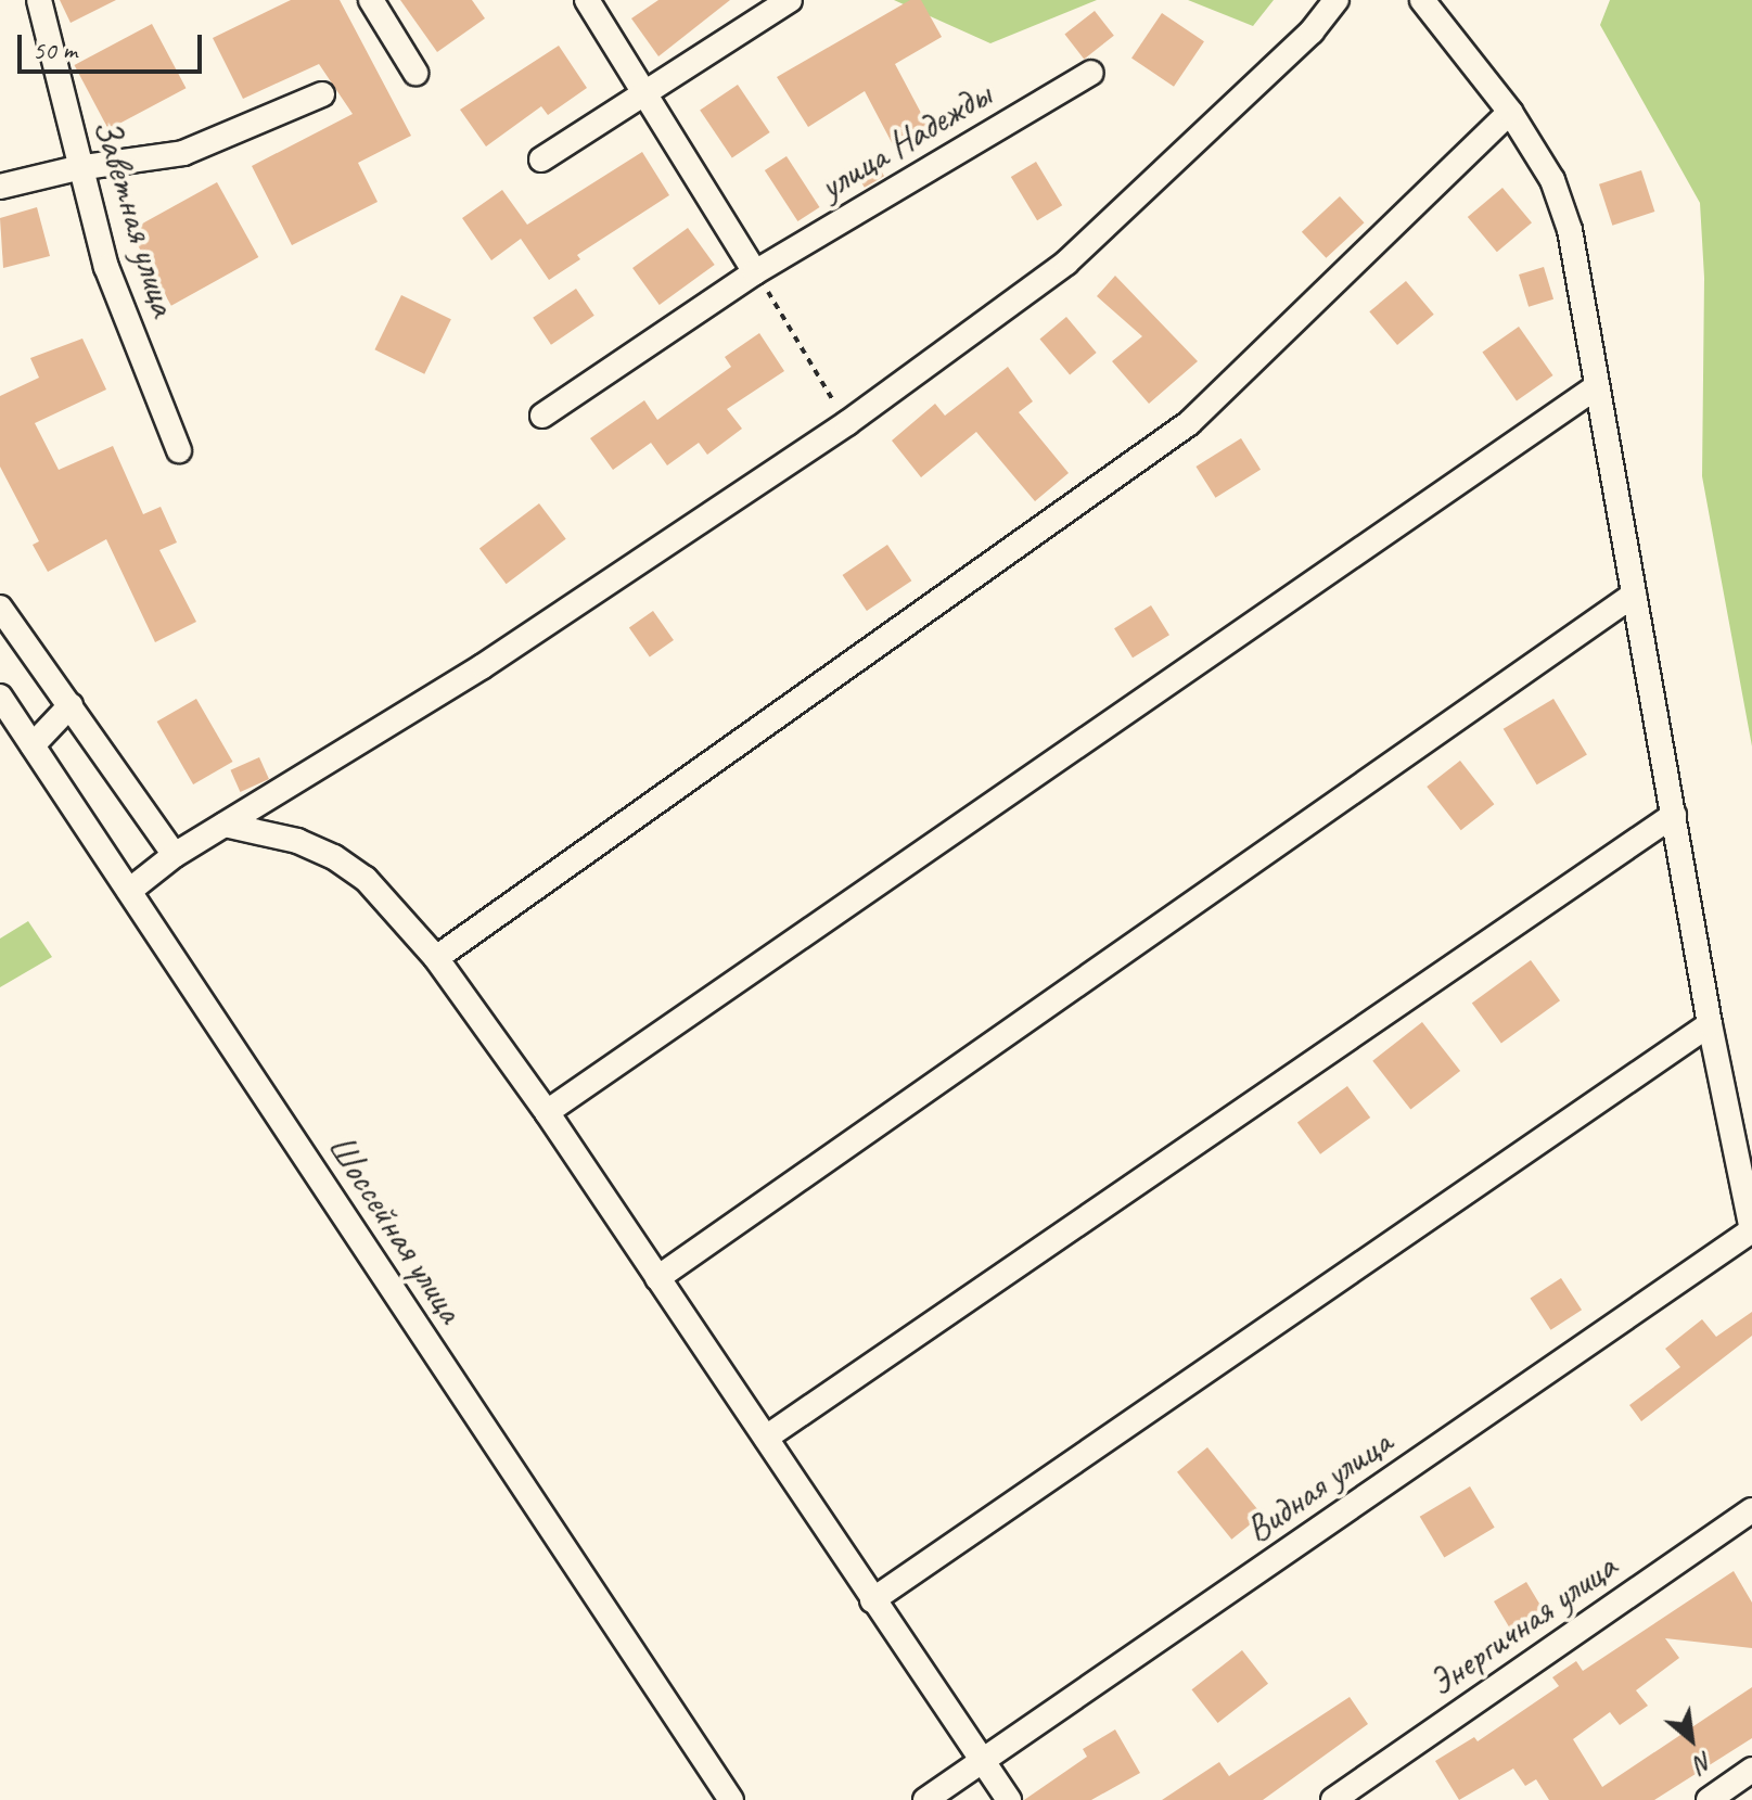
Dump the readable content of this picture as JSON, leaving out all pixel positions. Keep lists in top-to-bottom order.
{
  "streets": {
    "street": [
      "улица Надежды",
      "Заветная улица",
      "Шоссейная улица",
      "Видная улица",
      "Энергичная улица"
    ]
  },
  "scale_bar": "50 m",
  "north": "bottom right"
}
